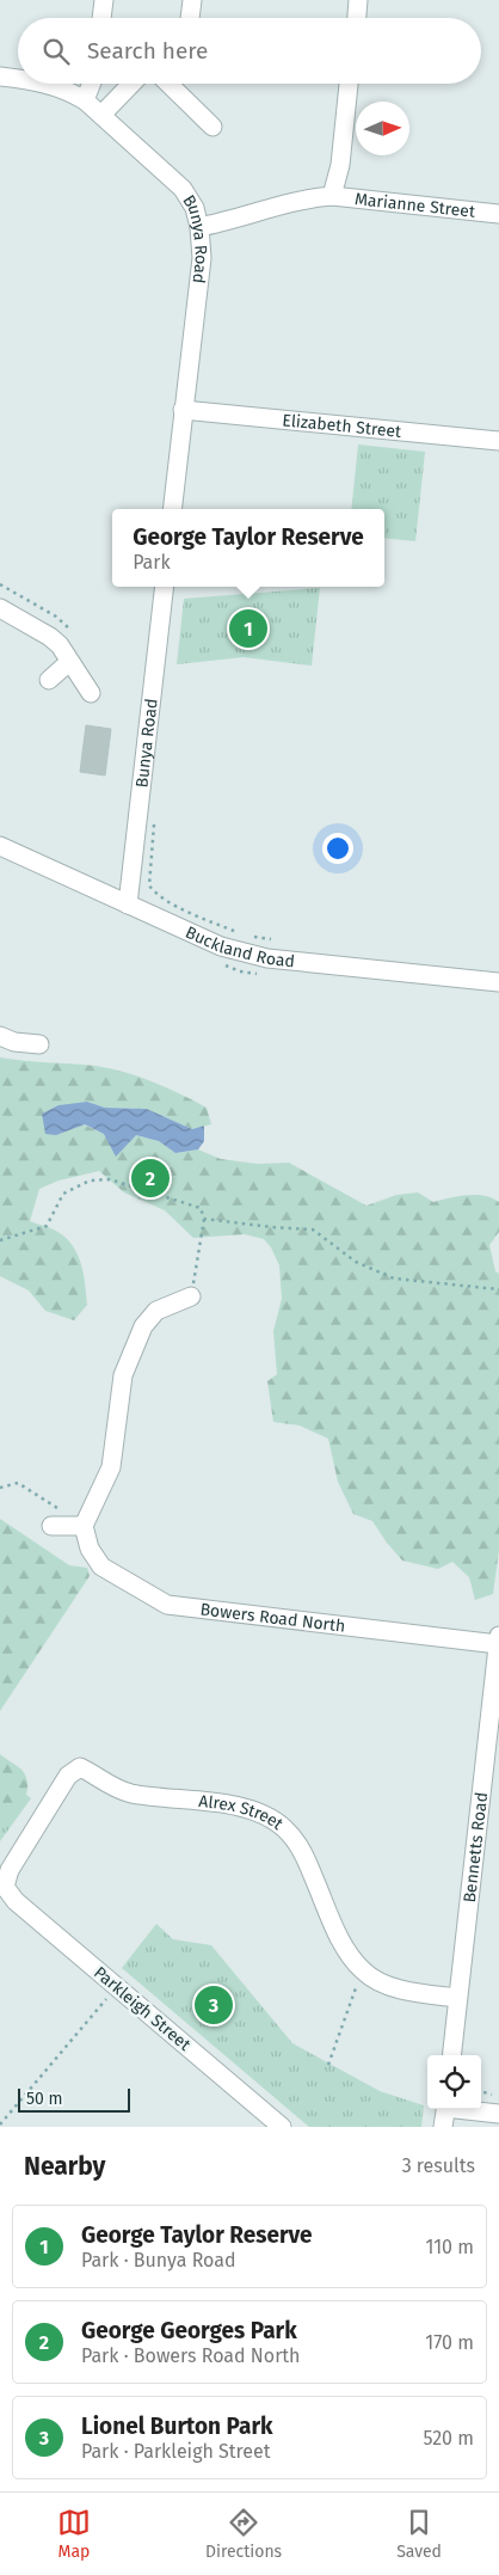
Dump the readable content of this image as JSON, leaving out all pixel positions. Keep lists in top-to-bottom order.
{
  "streets": {
    "street": [
      "Marianne Street",
      "Bunya Road",
      "Elizabeth Street",
      "Buckland Road",
      "Bowers Road North",
      "Alrex Street",
      "Bennetts Road",
      "Parkleigh Street"
    ]
  },
  "crossings": [
    ["Marianne Street", "Bunya Road"],
    ["Bunya Road", "Elizabeth Street"],
    ["Bunya Road", "Buckland Road"],
    ["Bowers Road North", "Bennetts Road"],
    ["Alrex Street", "Bennetts Road"],
    ["Alrex Street", "Parkleigh Street"]
  ],
  "scale_bar": "50 m",
  "north": "right",
  "page": {
    "search": "Search here",
    "popup": ["George Taylor Reserve", "Park"],
    "pins": ["1", "2", "3"],
    "scale": "50 m",
    "heading": ["Nearby", "3 results"],
    "list": [
      {
        "mark": "1",
        "name": "George Taylor Reserve",
        "note": "Park · Bunya Road",
        "value": "110 m"
      },
      {
        "mark": "2",
        "name": "George Georges Park",
        "note": "Park · Bowers Road North",
        "value": "170 m"
      },
      {
        "mark": "3",
        "name": "Lionel Burton Park",
        "note": "Park · Parkleigh Street",
        "value": "520 m"
      }
    ],
    "nav": ["Map", "Directions", "Saved"]
  }
}
